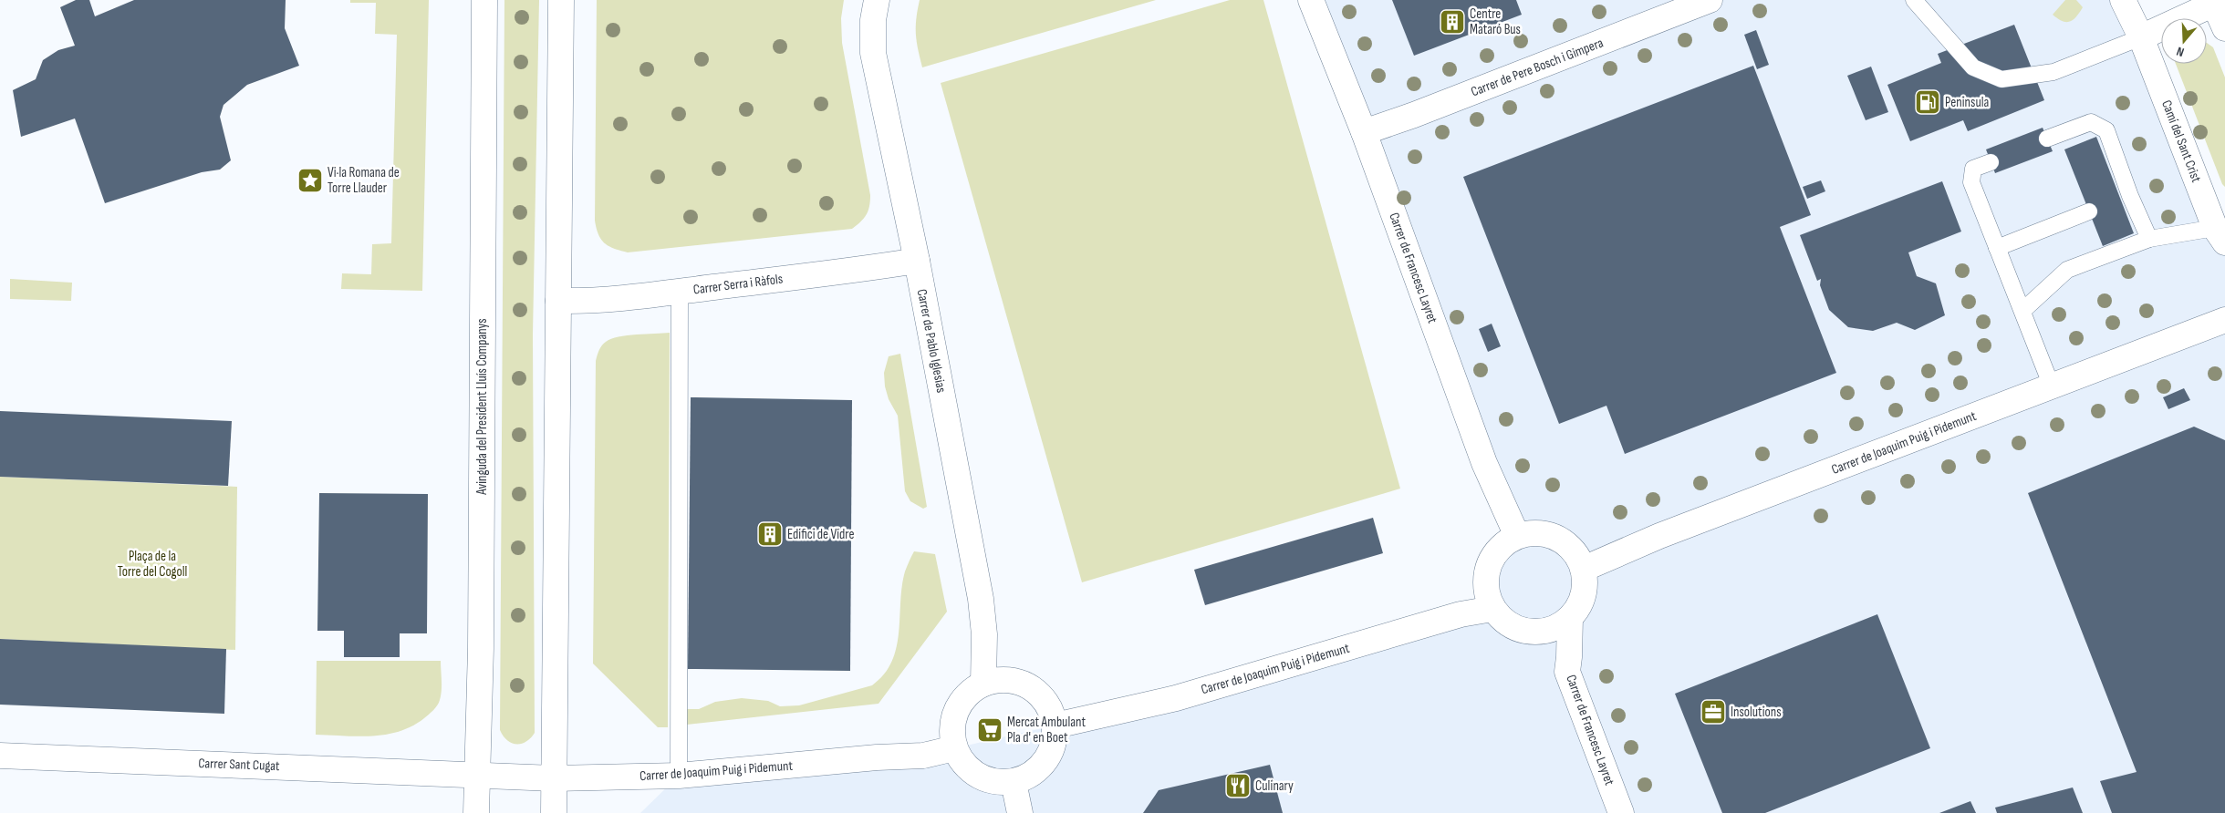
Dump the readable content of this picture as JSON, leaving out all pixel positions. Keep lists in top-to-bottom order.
{
  "streets": {
    "street": [
      "Carrer de Pere Bosch i Gimpera",
      "Camí del Sant Crist",
      "Carrer de Francesc Layret",
      "Carrer Serra i Ràfols",
      "Carrer de Pablo Iglesias",
      "Avinguda del President Lluís Companys",
      "Carrer de Joaquim Puig i Pidemunt",
      "Carrer Sant Cugat"
    ]
  },
  "crossings": [
    ["Carrer de Pere Bosch i Gimpera", "Carrer de Francesc Layret"],
    ["Carrer de Francesc Layret", "Carrer de Joaquim Puig i Pidemunt"],
    ["Carrer Serra i Ràfols", "Carrer de Pablo Iglesias"],
    ["Carrer de Pablo Iglesias", "Carrer de Joaquim Puig i Pidemunt"],
    ["Avinguda del President Lluís Companys", "Carrer de Joaquim Puig i Pidemunt"],
    ["Avinguda del President Lluís Companys", "Carrer Sant Cugat"],
    ["Carrer de Joaquim Puig i Pidemunt", "Carrer Sant Cugat"]
  ],
  "parks": ["Plaça de la Torre del Cogoll"],
  "places": {
    "building": ["Centre Mataró Bus", "Edifici de Vidre"],
    "fuel station": ["Peninsula"],
    "place": ["Vi·la Romana de Torre Llauder"],
    "office": ["Insolutions"],
    "supermarket": ["Mercat Ambulant Pla d' en Boet"],
    "restaurant": ["Culinary"]
  },
  "north": "bottom"
}
